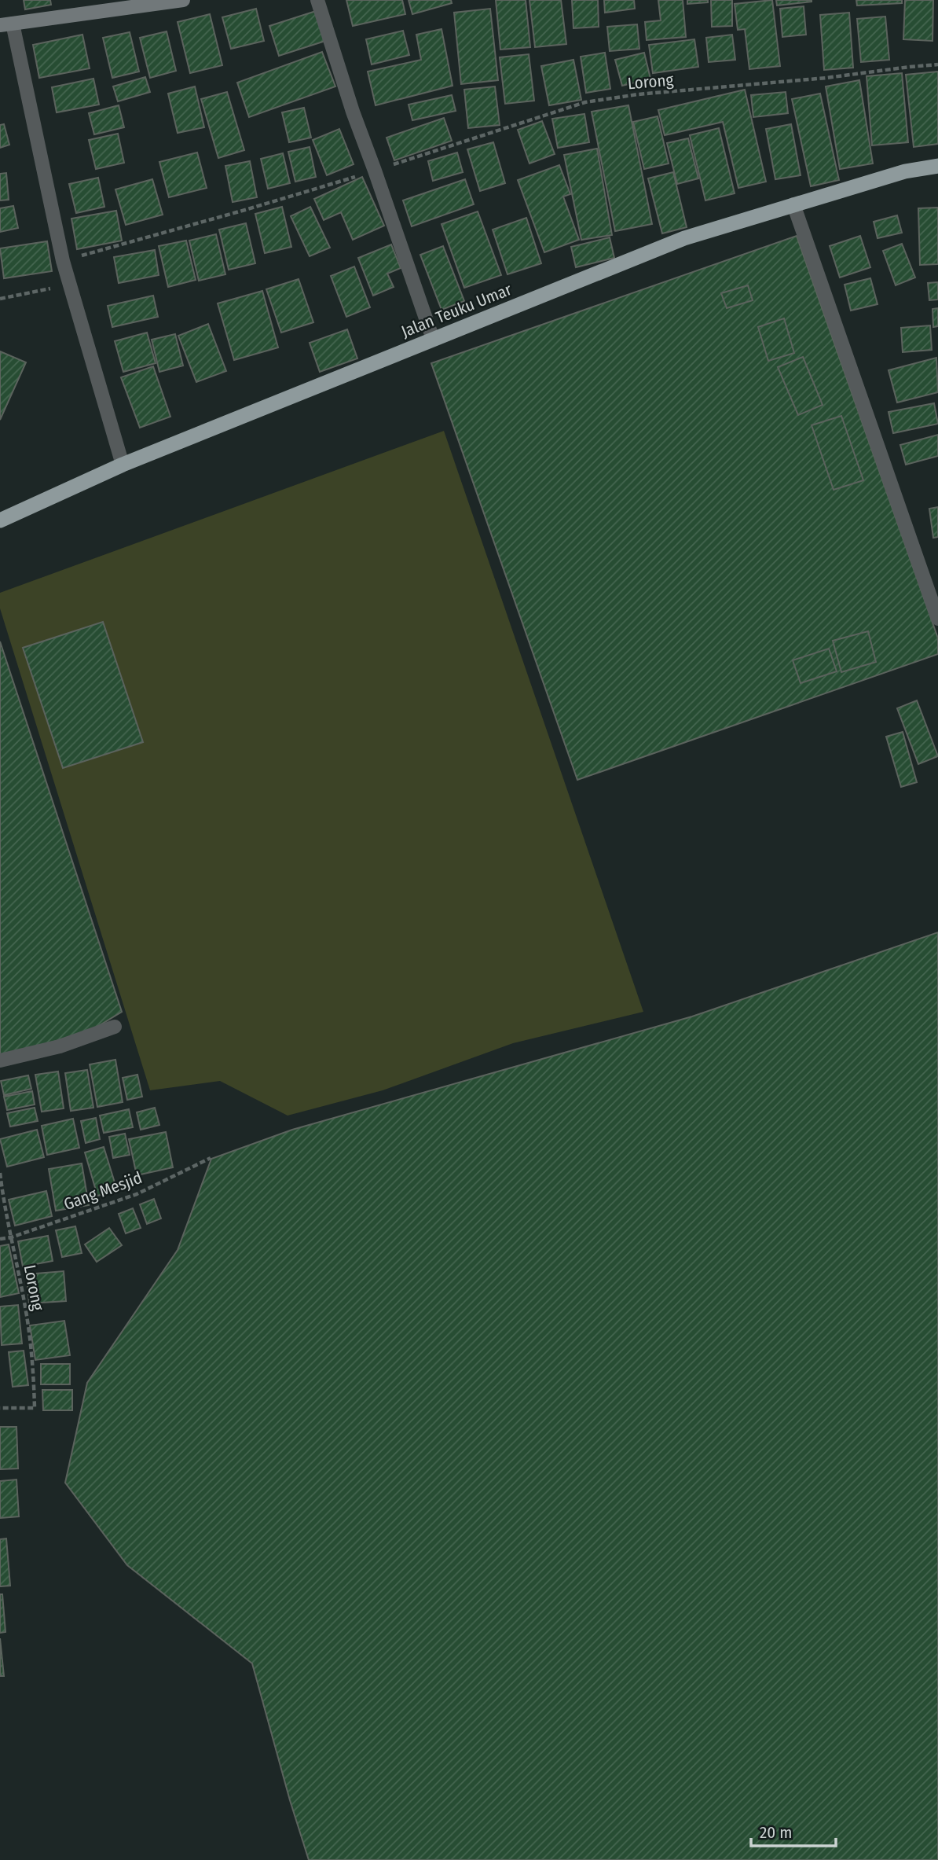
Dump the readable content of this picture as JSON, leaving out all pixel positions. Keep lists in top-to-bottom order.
{
  "streets": {
    "highway": ["Jalan Teuku Umar"],
    "path": ["Lorong", "Gang Mesjid"]
  },
  "crossings": [
    ["Lorong", "Gang Mesjid"]
  ],
  "scale_bar": "20 m"
}
